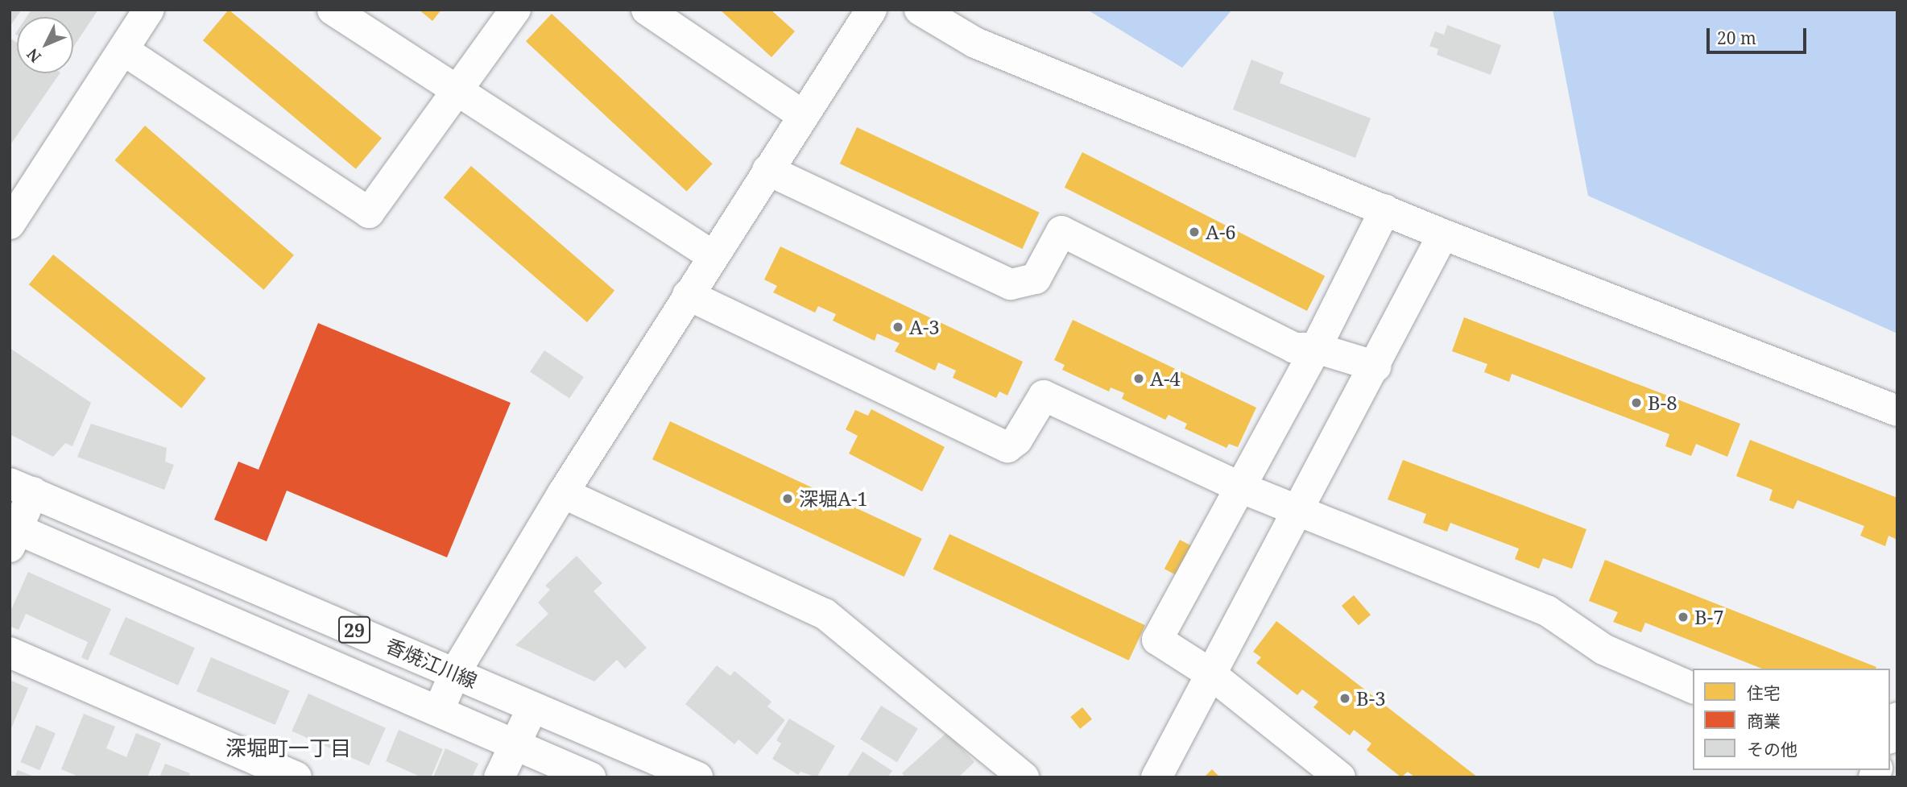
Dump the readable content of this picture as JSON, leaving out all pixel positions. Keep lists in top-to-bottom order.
{
  "streets": {
    "street": ["29", "香焼江川線"]
  },
  "districts": ["深堀町一丁目"],
  "places": [
    "A-6",
    "A-3",
    "A-4",
    "B-8",
    "深堀A-1",
    "B-7",
    "B-3"
  ],
  "legend": ["住宅", "商業", "その他"],
  "scale_bar": "20 m",
  "north": "bottom left"
}
